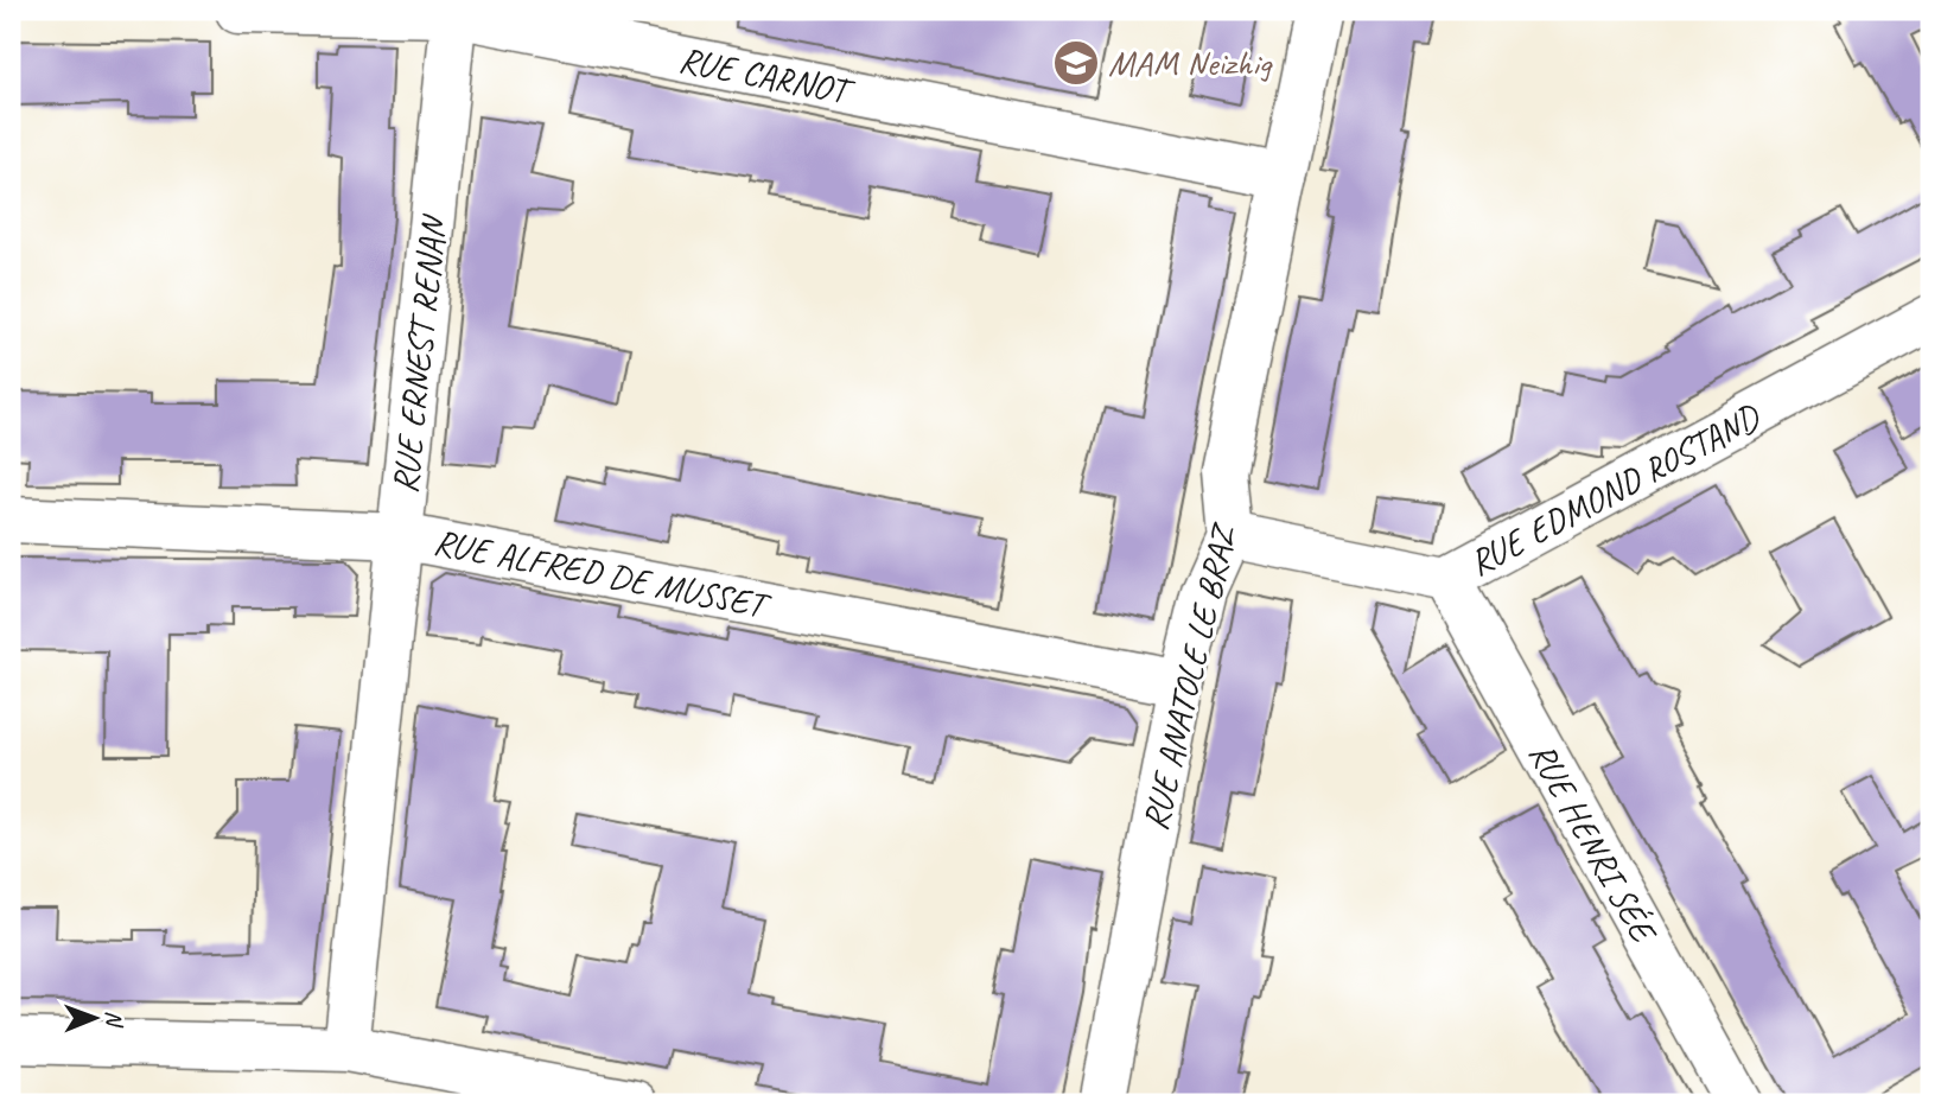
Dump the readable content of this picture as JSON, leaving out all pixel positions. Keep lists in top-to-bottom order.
{
  "streets": {
    "street": [
      "RUE CARNOT",
      "RUE ERNEST RENAN",
      "RUE EDMOND ROSTAND",
      "RUE ALFRED DE MUSSET",
      "RUE ANATOLE LE BRAZ",
      "RUE HENRI SÉE"
    ]
  },
  "crossings": [
    ["RUE CARNOT", "RUE ERNEST RENAN"],
    ["RUE CARNOT", "RUE ANATOLE LE BRAZ"],
    ["RUE ERNEST RENAN", "RUE ALFRED DE MUSSET"],
    ["RUE EDMOND ROSTAND", "RUE ANATOLE LE BRAZ"],
    ["RUE EDMOND ROSTAND", "RUE HENRI SÉE"],
    ["RUE ALFRED DE MUSSET", "RUE ANATOLE LE BRAZ"]
  ],
  "places": {
    "school or university": ["MAM Neizhig"]
  },
  "north": "right"
}
